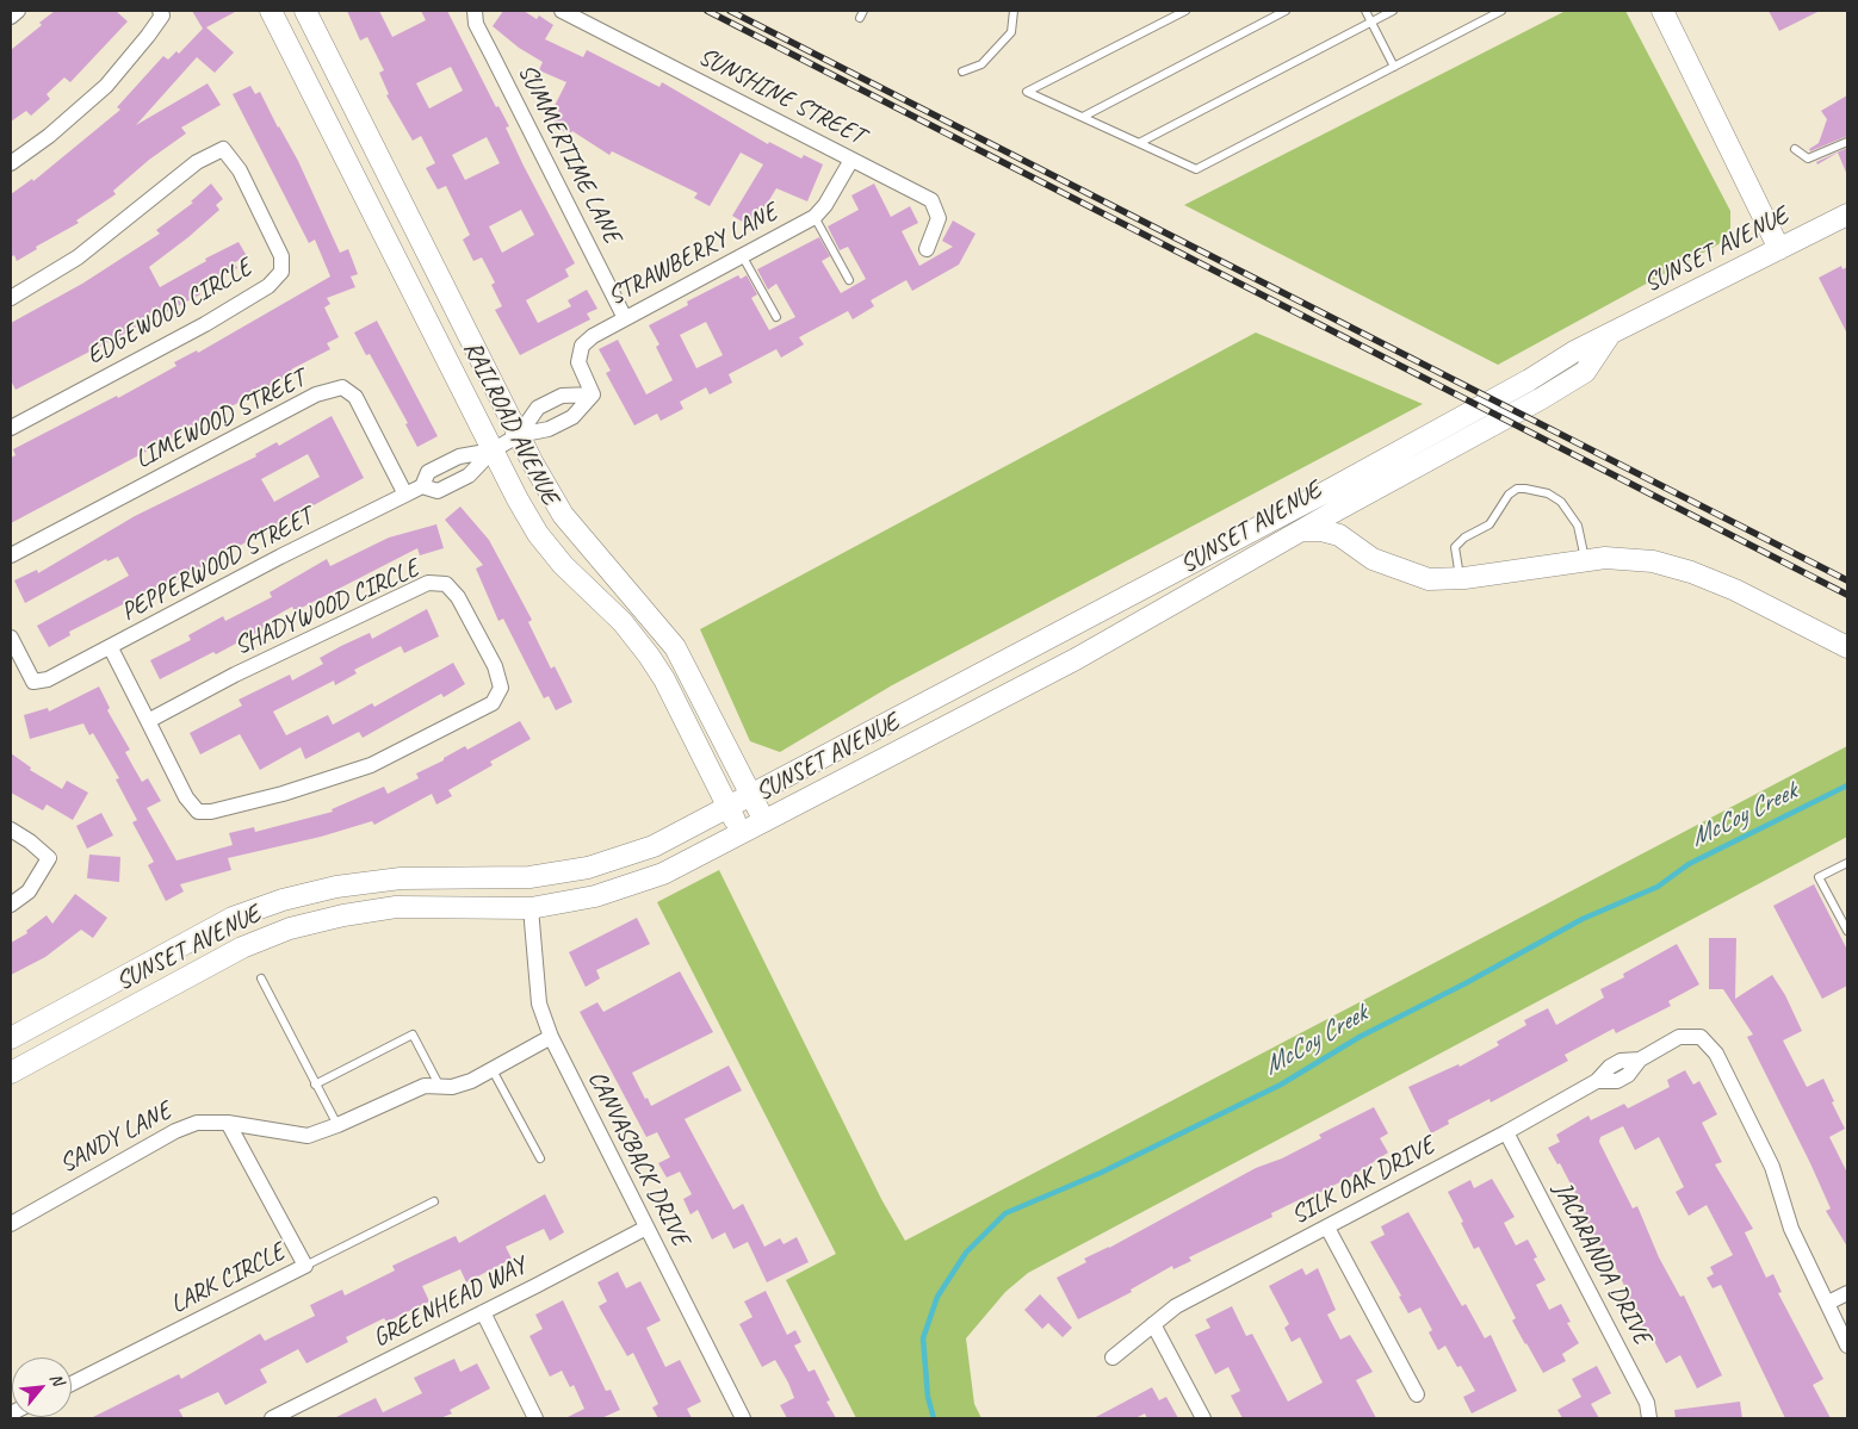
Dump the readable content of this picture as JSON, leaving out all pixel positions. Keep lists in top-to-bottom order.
{
  "streets": {
    "main road": ["SUNSET AVENUE", "RAILROAD AVENUE"],
    "street": [
      "SUNSHINE STREET",
      "SUMMERTIME LANE",
      "STRAWBERRY LANE",
      "EDGEWOOD CIRCLE",
      "LIMEWOOD STREET",
      "PEPPERWOOD STREET",
      "SHADYWOOD CIRCLE",
      "SANDY LANE",
      "CANVASBACK DRIVE",
      "SILK OAK DRIVE",
      "JACARANDA DRIVE",
      "LARK CIRCLE",
      "GREENHEAD WAY"
    ]
  },
  "crossings": [
    ["SUNSHINE STREET", "STRAWBERRY LANE"],
    ["SUMMERTIME LANE", "STRAWBERRY LANE"],
    ["SUNSET AVENUE", "RAILROAD AVENUE"],
    ["SUNSET AVENUE", "CANVASBACK DRIVE"],
    ["LIMEWOOD STREET", "PEPPERWOOD STREET"],
    ["RAILROAD AVENUE", "PEPPERWOOD STREET"],
    ["PEPPERWOOD STREET", "SHADYWOOD CIRCLE"],
    ["SANDY LANE", "CANVASBACK DRIVE"],
    ["SANDY LANE", "LARK CIRCLE"],
    ["CANVASBACK DRIVE", "GREENHEAD WAY"],
    ["SILK OAK DRIVE", "JACARANDA DRIVE"]
  ],
  "water": ["McCoy Creek"],
  "north": "top right"
}
